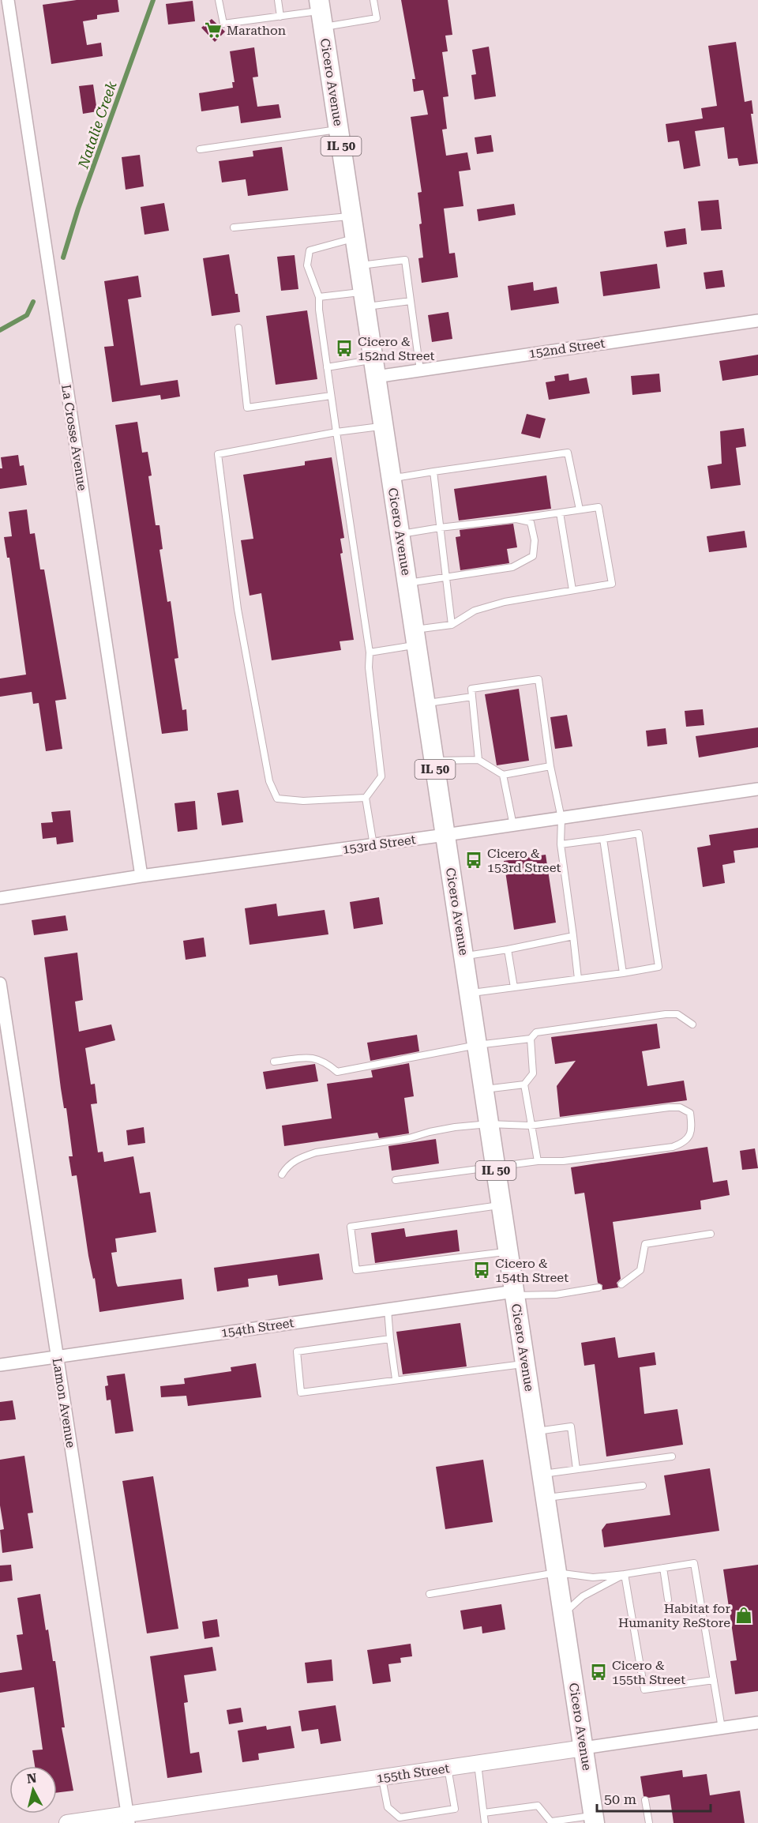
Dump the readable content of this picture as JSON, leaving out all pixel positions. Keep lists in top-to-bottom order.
{
  "streets": {
    "main road": ["Cicero Avenue", "IL 50"],
    "street": [
      "152nd Street",
      "La Crosse Avenue",
      "153rd Street",
      "154th Street",
      "Lamon Avenue",
      "155th Street"
    ]
  },
  "crossings": [
    ["Cicero Avenue", "152nd Street"],
    ["Cicero Avenue", "153rd Street"],
    ["Cicero Avenue", "154th Street"],
    ["Cicero Avenue", "155th Street"],
    ["La Crosse Avenue", "153rd Street"],
    ["154th Street", "Lamon Avenue"],
    ["Lamon Avenue", "155th Street"]
  ],
  "water": ["Natalie Creek"],
  "places": {
    "supermarket": ["Marathon"],
    "bus stop": [
      "Cicero & 152nd Street",
      "Cicero & 153rd Street",
      "Cicero & 154th Street",
      "Cicero & 155th Street"
    ],
    "shop": ["Habitat for Humanity ReStore"]
  },
  "scale_bar": "50 m",
  "north": "top"
}
